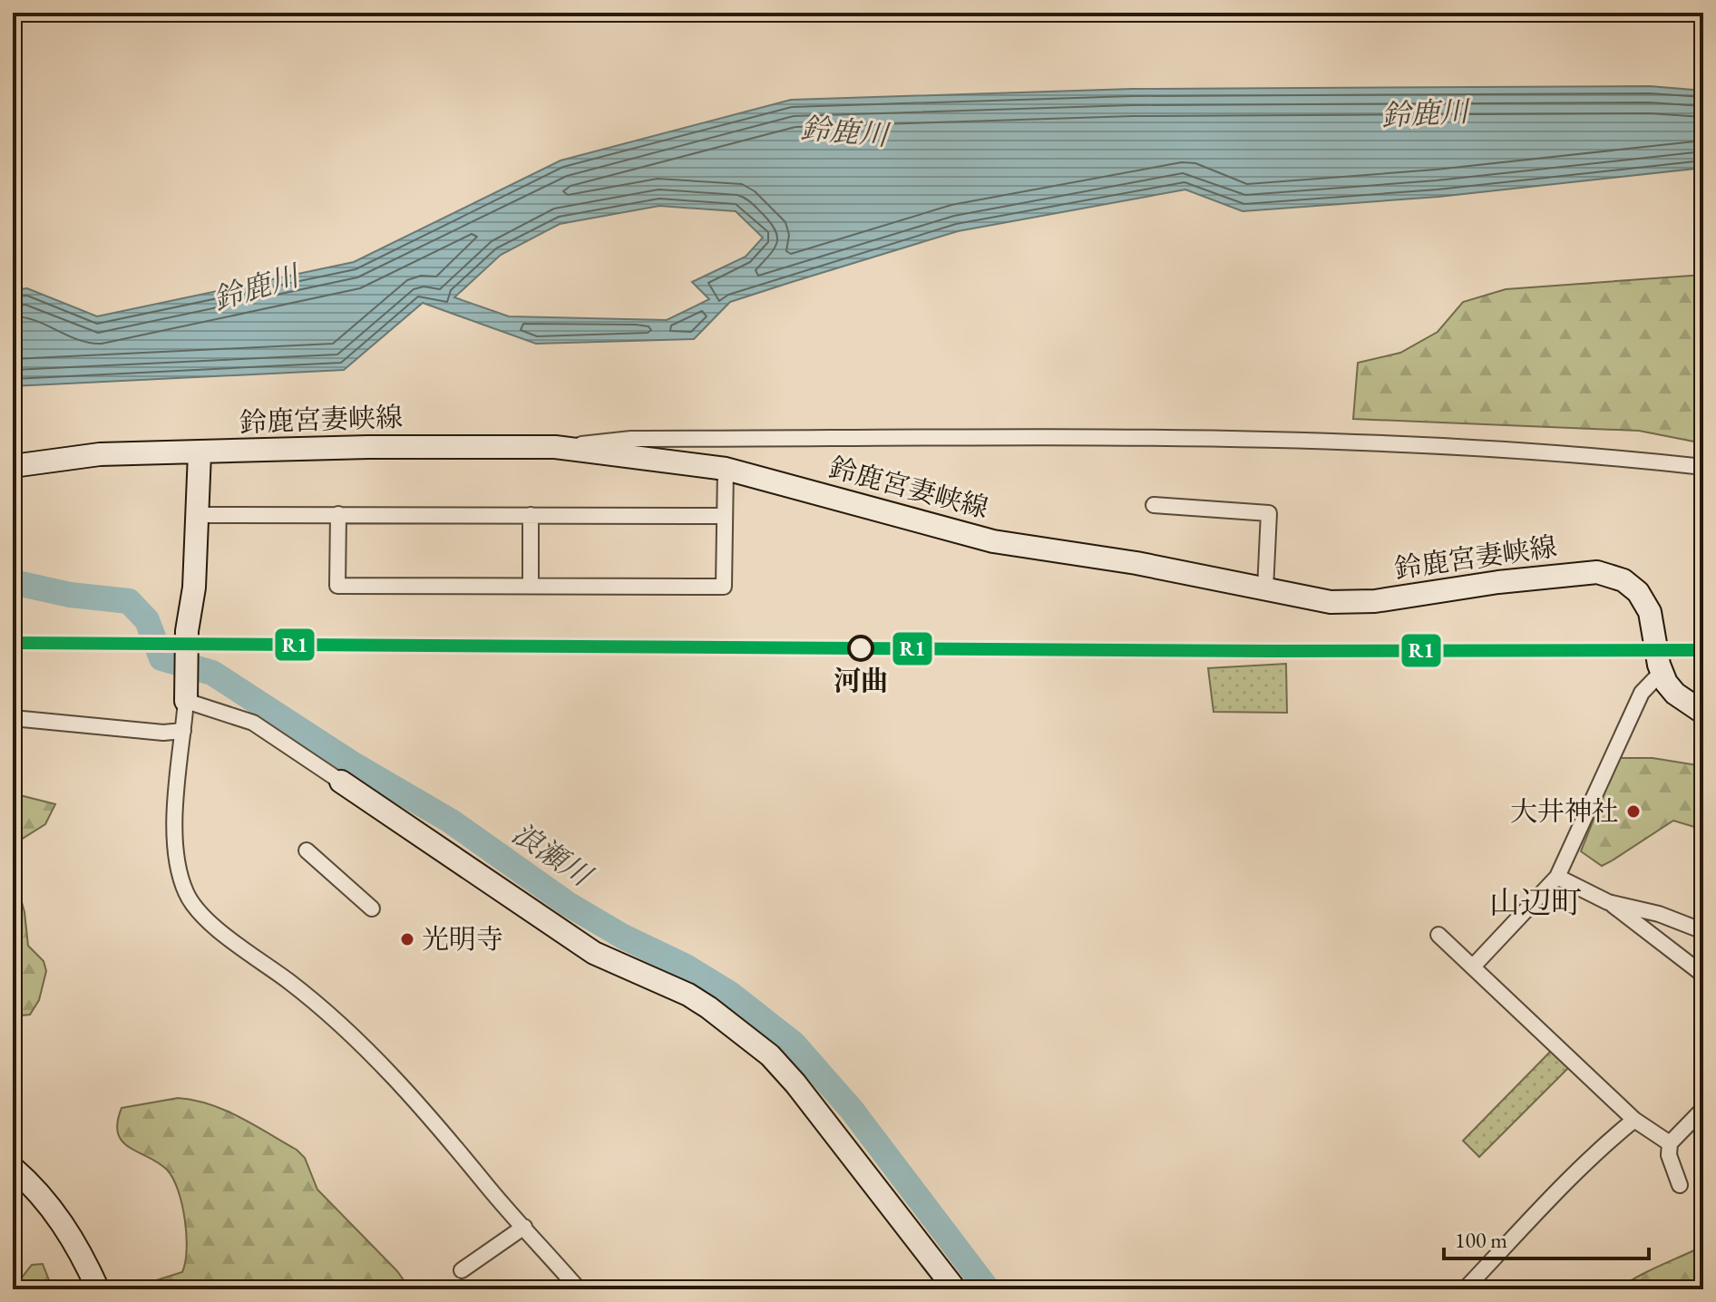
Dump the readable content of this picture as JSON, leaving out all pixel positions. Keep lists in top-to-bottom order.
{
  "streets": {
    "main road": ["鈴鹿宮妻峡線"]
  },
  "districts": ["山辺町"],
  "water": ["鈴鹿川", "浪瀬川"],
  "places": ["河曲", "大井神社", "光明寺"],
  "lines": ["transit line R1"],
  "scale_bar": "100 m"
}
